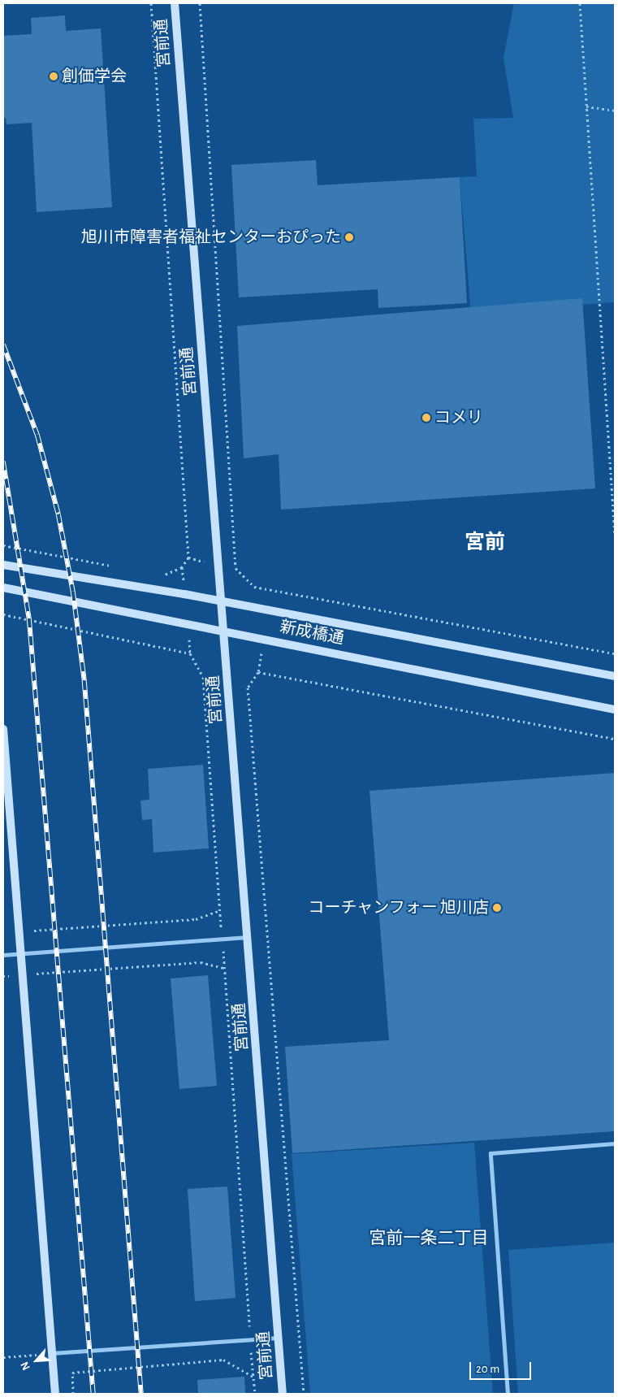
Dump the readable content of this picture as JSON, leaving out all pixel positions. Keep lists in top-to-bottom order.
{
  "streets": {
    "street": ["宮前通", "新成橋通"]
  },
  "crossings": [
    ["宮前通", "新成橋通"]
  ],
  "districts": ["宮前", "宮前一条二丁目"],
  "places": [
    "創価学会",
    "旭川市障害者福祉センターおぴった",
    "コメリ",
    "コーチャンフォー 旭川店"
  ],
  "scale_bar": "20 m",
  "north": "bottom left"
}
